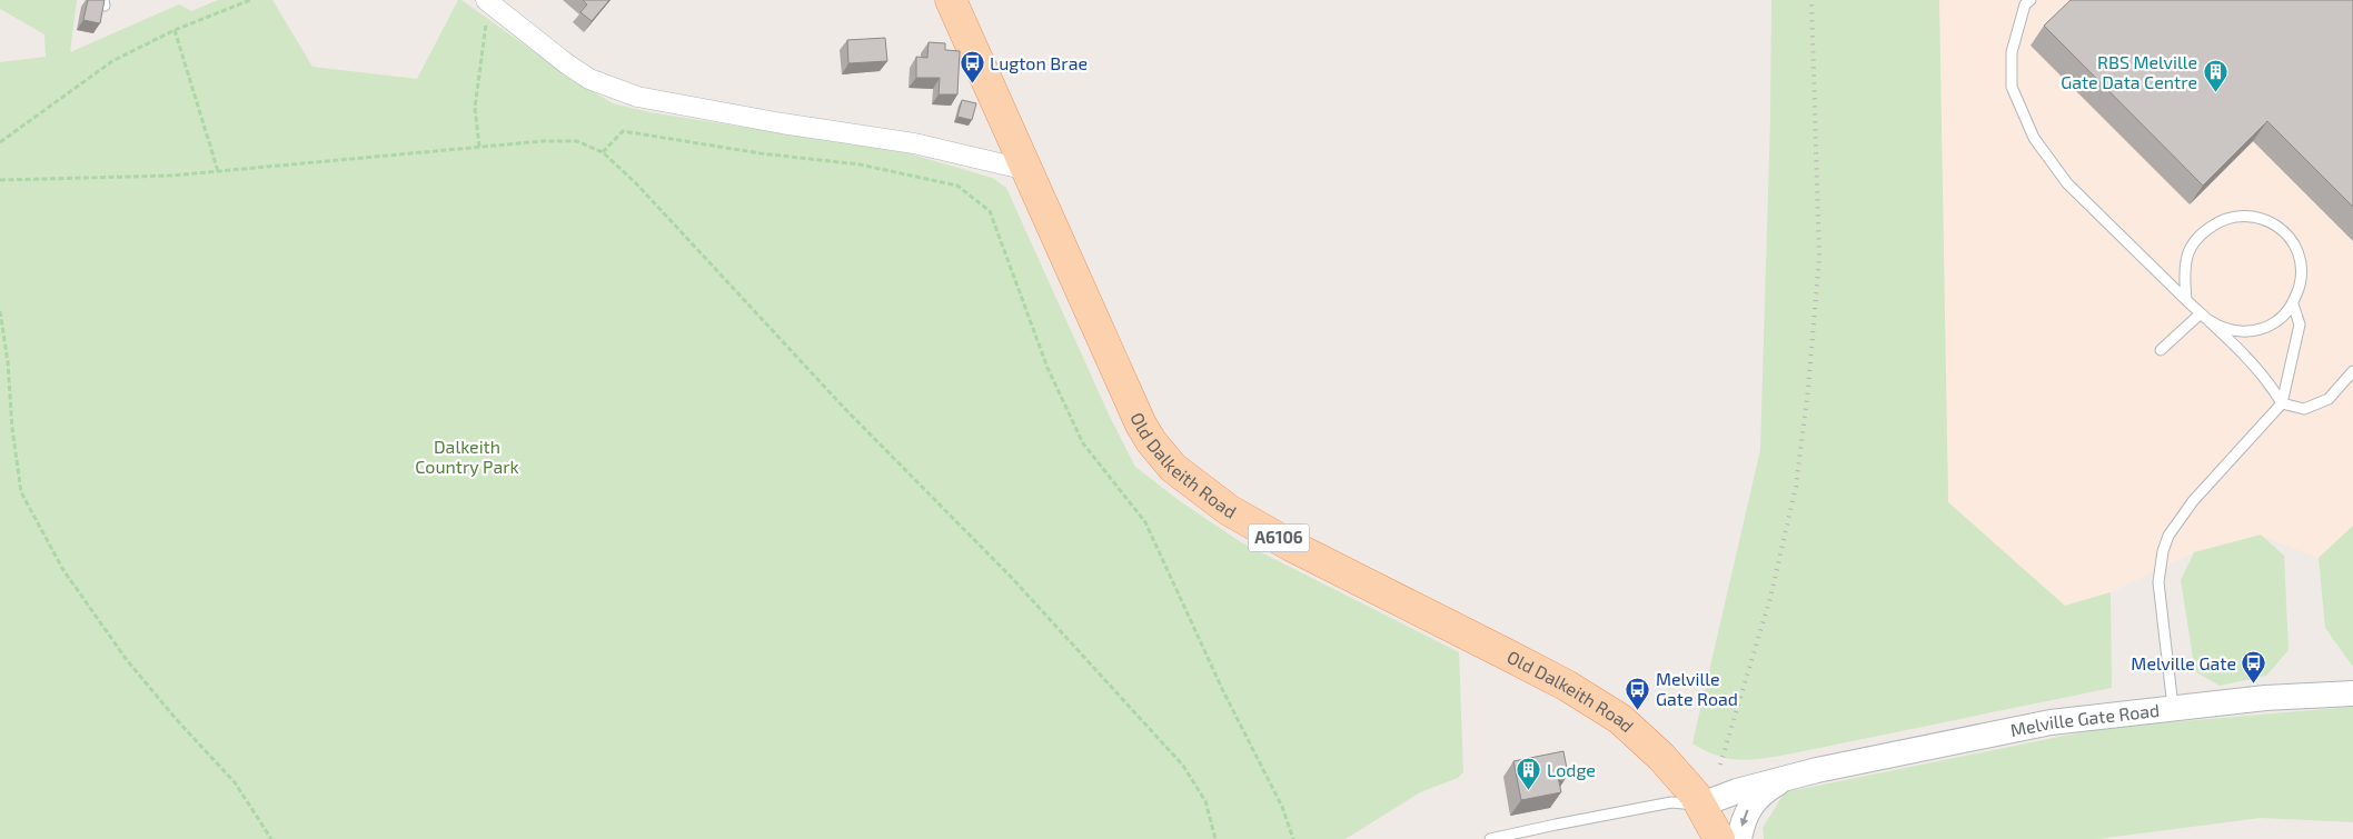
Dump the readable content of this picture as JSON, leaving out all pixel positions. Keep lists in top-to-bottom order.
{
  "streets": {
    "main road": ["Old Dalkeith Road", "A6106"],
    "street": ["Melville Gate Road"]
  },
  "crossings": [
    ["Old Dalkeith Road", "A6106"],
    ["Old Dalkeith Road", "Melville Gate Road"],
    ["A6106", "Melville Gate Road"]
  ],
  "parks": ["Dalkeith Country Park"],
  "places": {
    "bus stop": ["Lugton Brae", "Melville Gate", "Melville Gate Road"],
    "building": ["RBS Melville Gate Data Centre", "Lodge"]
  }
}
